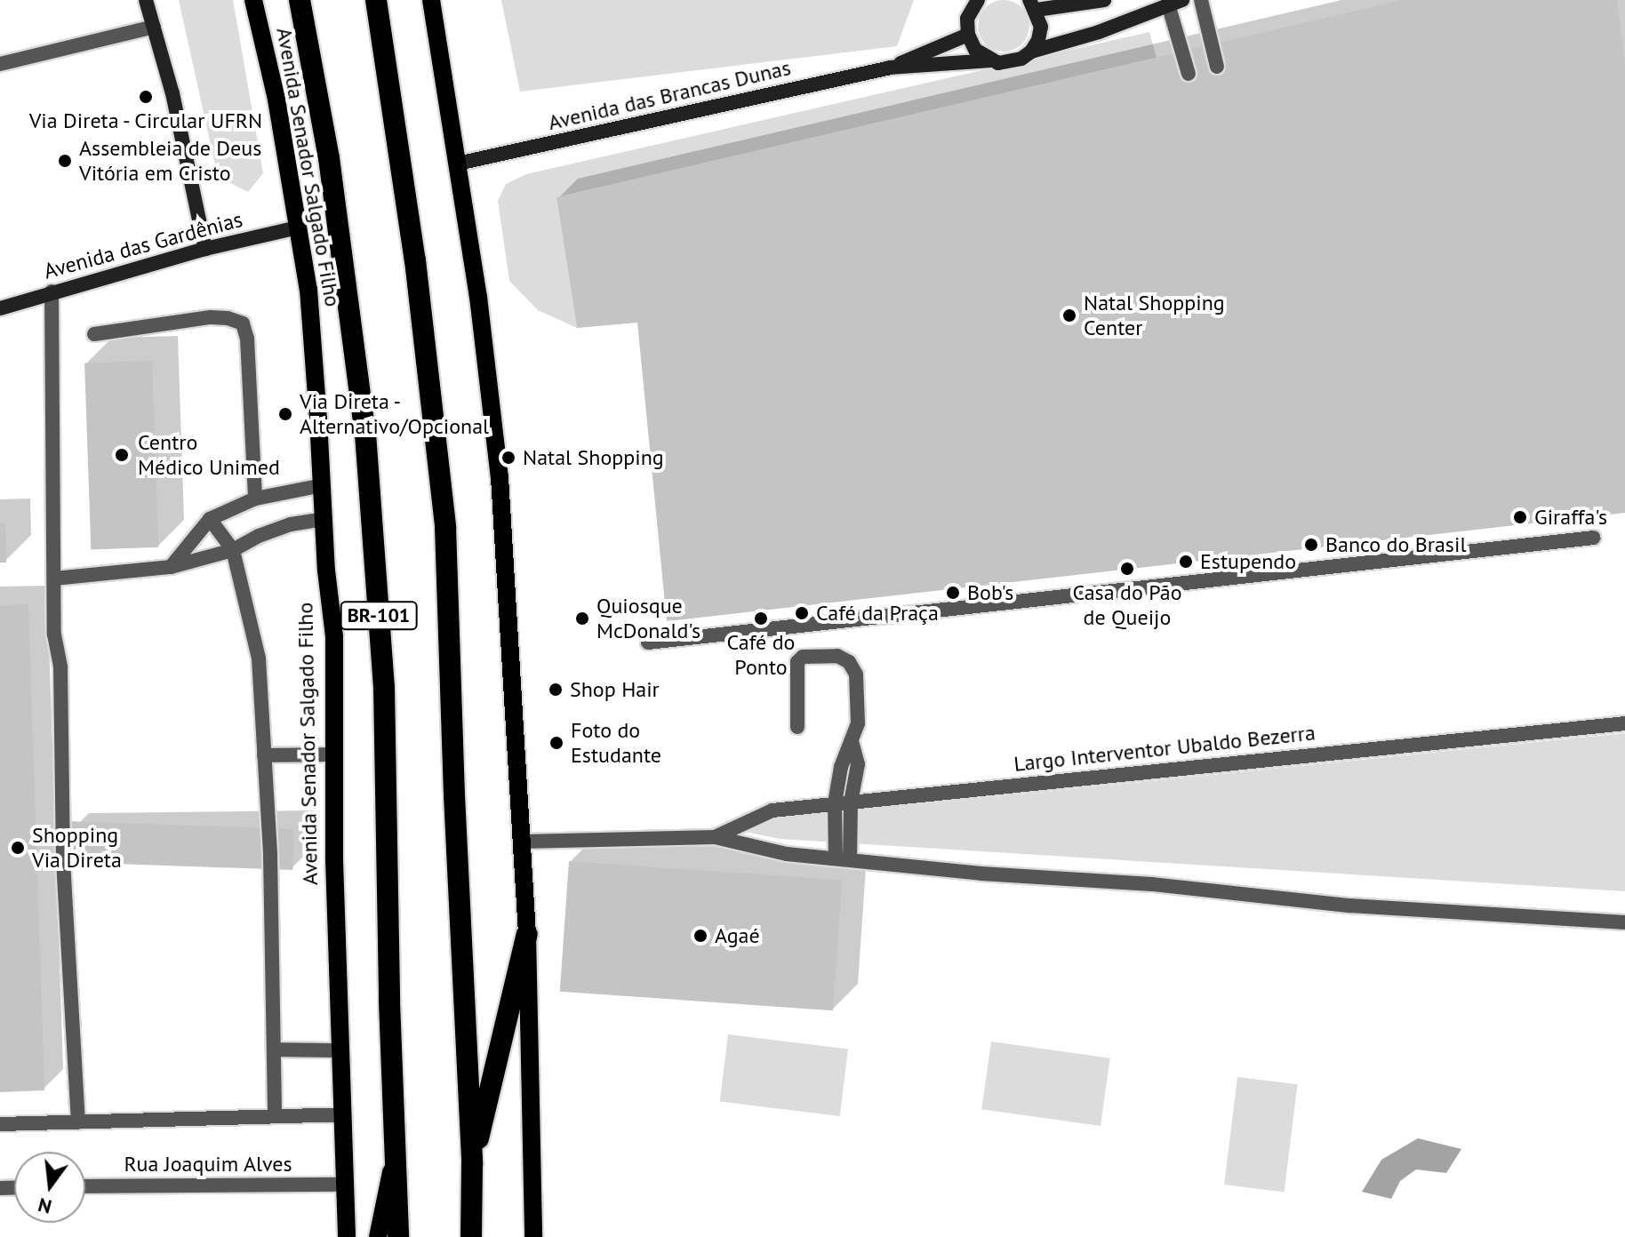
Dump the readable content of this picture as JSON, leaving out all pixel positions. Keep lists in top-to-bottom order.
{
  "streets": {
    "highway": ["Avenida Senador Salgado Filho", "BR-101"],
    "main road": ["Avenida das Brancas Dunas", "Avenida das Gardênias"],
    "street": ["Largo Interventor Ubaldo Bezerra", "Rua Joaquim Alves"]
  },
  "crossings": [
    ["Avenida Senador Salgado Filho", "Avenida das Gardênias"],
    ["Avenida Senador Salgado Filho", "Rua Joaquim Alves"]
  ],
  "places": [
    "Via Direta - Circular UFRN",
    "Assembleia de Deus Vitória em Cristo",
    "Natal Shopping Center",
    "Via Direta - Alternativo/Opcional",
    "Centro Médico Unimed",
    "Natal Shopping",
    "Giraffa's",
    "Banco do Brasil",
    "Estupendo",
    "Casa do Pão de Queijo",
    "Bob's",
    "Café da Praça",
    "Quiosque McDonald's",
    "Café do Ponto",
    "Shop Hair",
    "Foto do Estudante",
    "Shopping Via Direta",
    "Agaé"
  ],
  "north": "bottom"
}
